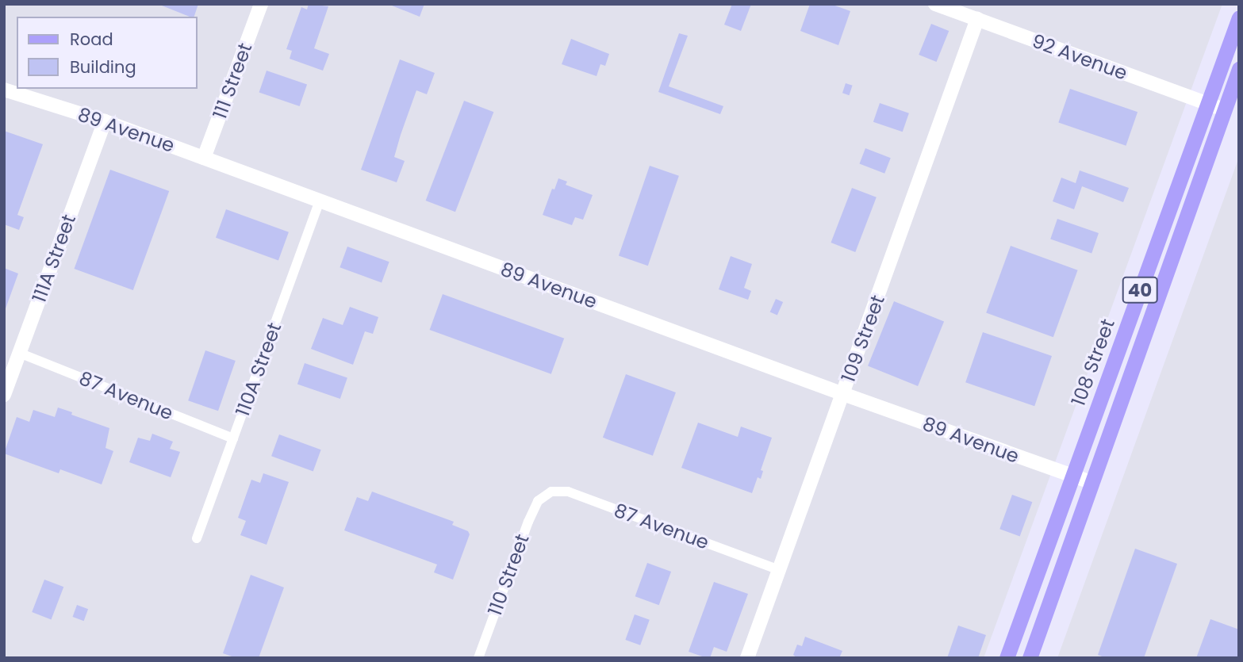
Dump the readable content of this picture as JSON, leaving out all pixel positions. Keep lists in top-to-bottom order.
{
  "streets": {
    "main road": ["40", "108 Street"],
    "street": [
      "92 Avenue",
      "111 Street",
      "89 Avenue",
      "111A Street",
      "109 Street",
      "110A Street",
      "87 Avenue",
      "110 Street"
    ]
  },
  "crossings": [
    ["92 Avenue", "109 Street"],
    ["92 Avenue", "108 Street"],
    ["111 Street", "89 Avenue"],
    ["89 Avenue", "111A Street"],
    ["89 Avenue", "109 Street"],
    ["89 Avenue", "108 Street"],
    ["89 Avenue", "110A Street"],
    ["111A Street", "87 Avenue"],
    ["109 Street", "87 Avenue"],
    ["110A Street", "87 Avenue"],
    ["87 Avenue", "110 Street"]
  ],
  "legend": ["Road", "Building"]
}
